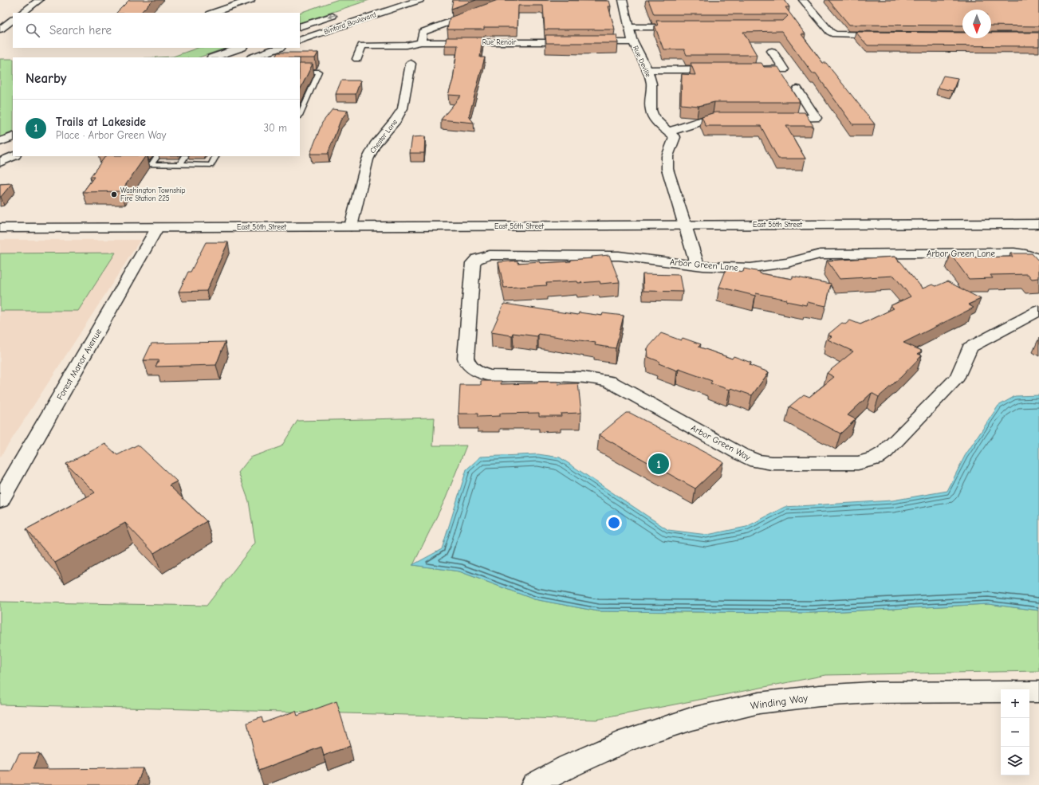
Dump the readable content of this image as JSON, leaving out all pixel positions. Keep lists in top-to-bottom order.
{
  "streets": {
    "street": [
      "Binford Boulevard",
      "Rue Renoir",
      "Rue Deville",
      "Chester Lane",
      "East 56th Street",
      "Arbor Green Lane",
      "Forest Manor Avenue",
      "Arbor Green Way",
      "Winding Way"
    ]
  },
  "crossings": [
    ["Chester Lane", "East 56th Street"],
    ["East 56th Street", "Forest Manor Avenue"],
    ["Arbor Green Lane", "Arbor Green Way"]
  ],
  "places": ["Washington Township Fire Station 225"],
  "north": "bottom",
  "page": {
    "search": "Search here",
    "heading": "Nearby",
    "list": [
      {
        "mark": "1",
        "name": "Trails at Lakeside",
        "note": "Place · Arbor Green Way",
        "value": "30 m"
      }
    ],
    "pins": "1",
    "map_buttons": ["+", "−"]
  }
}
